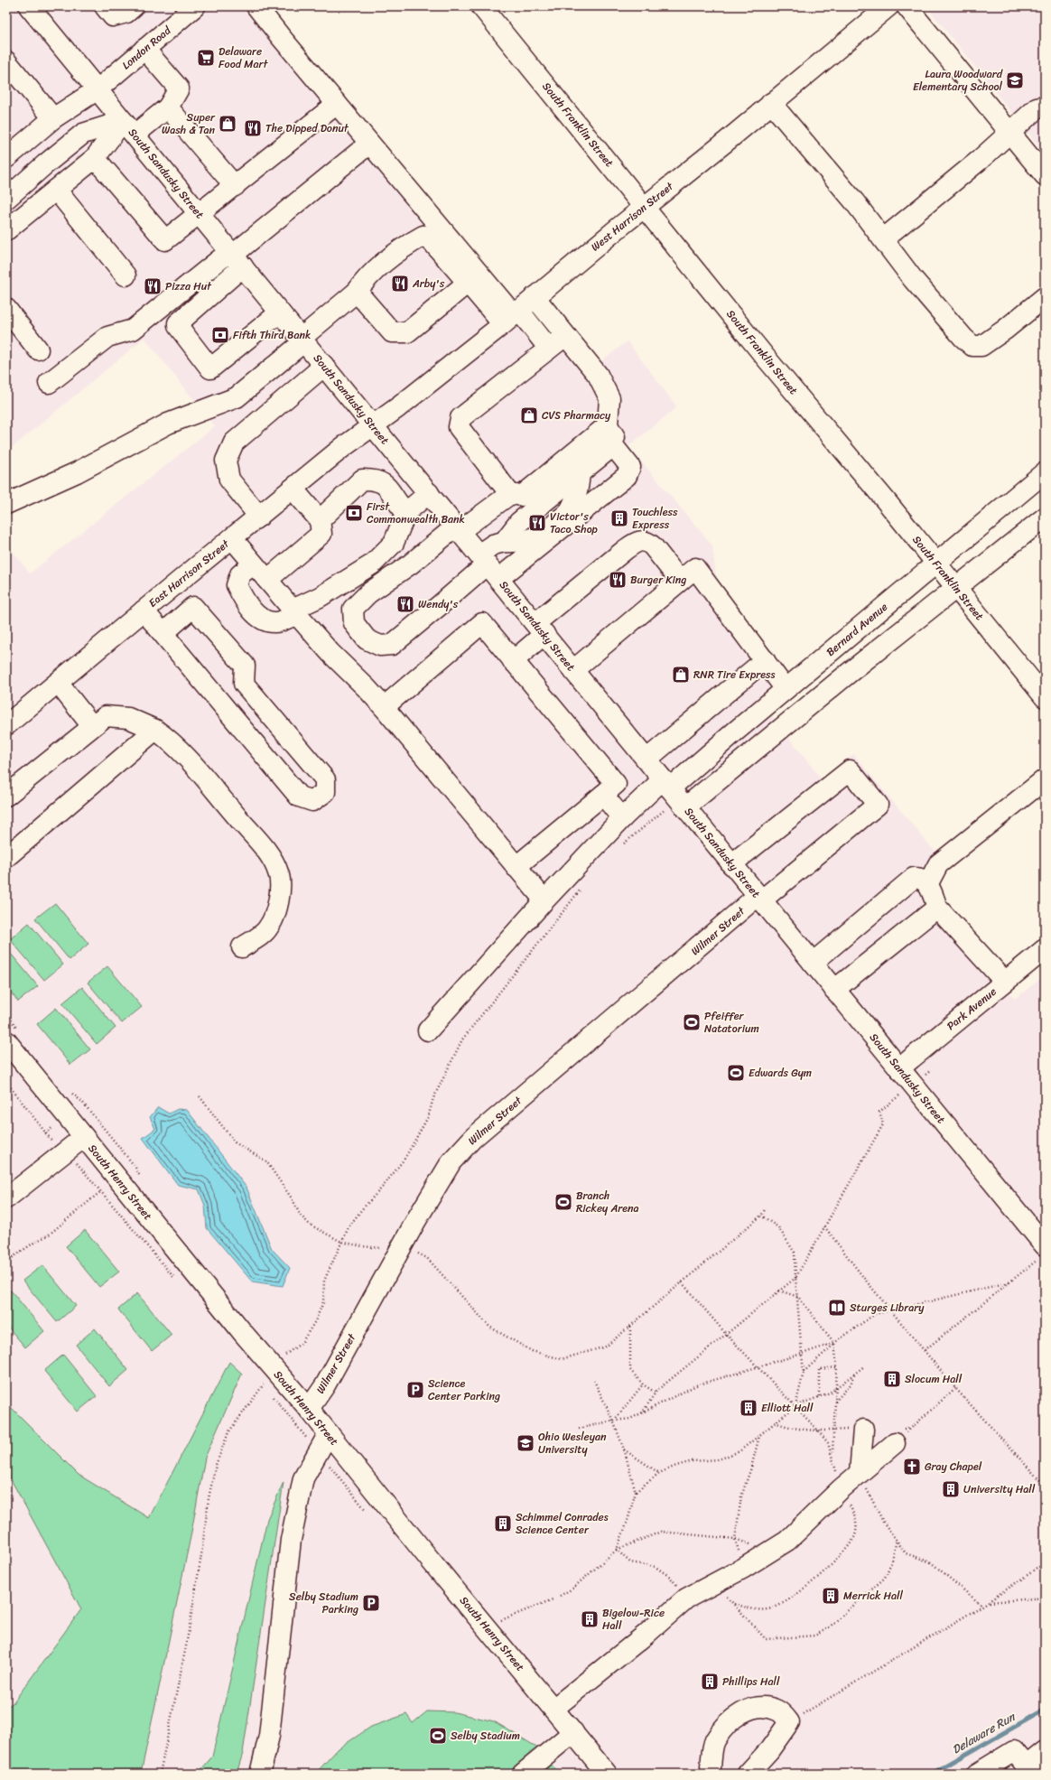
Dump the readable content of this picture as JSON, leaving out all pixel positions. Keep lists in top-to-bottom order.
{
  "streets": {
    "street": [
      "London Road",
      "South Franklin Street",
      "South Sandusky Street",
      "West Harrison Street",
      "East Harrison Street",
      "Bernard Avenue",
      "Wilmer Street",
      "Park Avenue",
      "South Henry Street"
    ]
  },
  "crossings": [
    ["London Road", "South Sandusky Street"],
    ["South Franklin Street", "West Harrison Street"],
    ["South Franklin Street", "Bernard Avenue"],
    ["South Sandusky Street", "West Harrison Street"],
    ["South Sandusky Street", "East Harrison Street"],
    ["South Sandusky Street", "Bernard Avenue"],
    ["South Sandusky Street", "Wilmer Street"],
    ["South Sandusky Street", "Park Avenue"],
    ["West Harrison Street", "East Harrison Street"],
    ["Wilmer Street", "South Henry Street"]
  ],
  "water": ["Delaware Run"],
  "places": {
    "supermarket": ["Delaware Food Mart"],
    "school or university": ["Laura Woodward Elementary School", "Ohio Wesleyan University"],
    "shop": ["Super Wash & Tan", "CVS Pharmacy", "RNR Tire Express"],
    "restaurant": [
      "The Dipped Donut",
      "Arby's",
      "Pizza Hut",
      "Victor's Taco Shop",
      "Burger King",
      "Wendy's"
    ],
    "bank": ["Fifth Third Bank", "First Commonwealth Bank"],
    "building": [
      "Touchless Express",
      "Slocum Hall",
      "Elliott Hall",
      "University Hall",
      "Schimmel Conrades Science Center",
      "Merrick Hall",
      "Bigelow-Rice Hall",
      "Phillips Hall"
    ],
    "sports": [
      "Pfeiffer Natatorium",
      "Edwards Gym",
      "Branch Rickey Arena",
      "Selby Stadium"
    ],
    "library": ["Sturges Library"],
    "parking": ["Science Center Parking", "Selby Stadium Parking"],
    "church": ["Gray Chapel"]
  }
}
